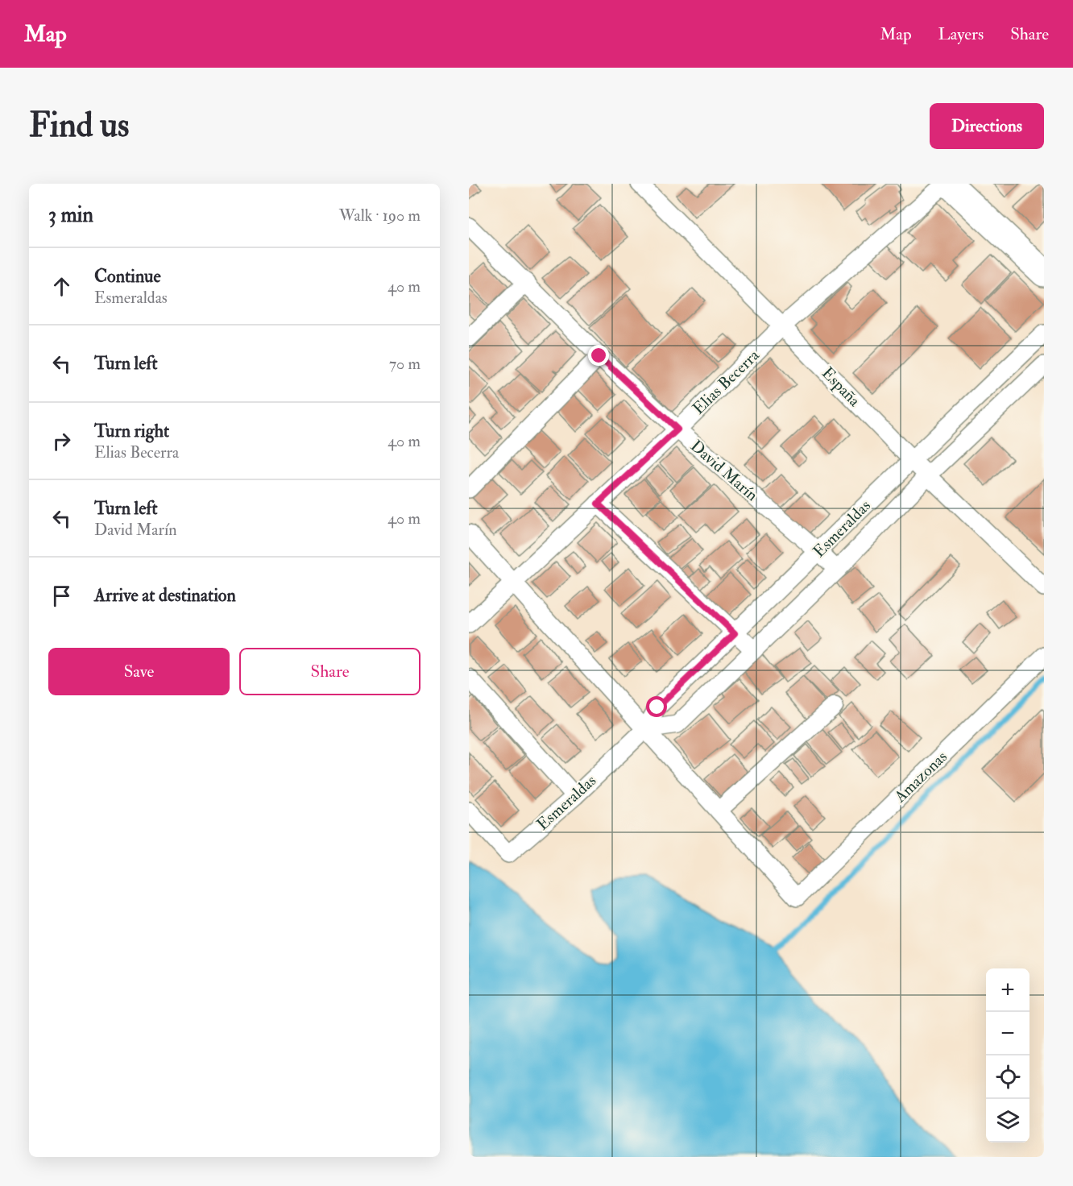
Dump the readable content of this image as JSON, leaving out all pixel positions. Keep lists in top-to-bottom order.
{
  "streets": {
    "street": [
      "Elias Becerra",
      "España",
      "David Marín",
      "Esmeraldas",
      "Amazonas"
    ]
  },
  "crossings": [
    ["Elias Becerra", "España"],
    ["Elias Becerra", "David Marín"],
    ["España", "Esmeraldas"],
    ["David Marín", "Esmeraldas"]
  ],
  "page": {
    "header": "Map",
    "nav": ["Map", "Layers", "Share"],
    "buttons": [
      "Directions",
      ["Save", "Share"]
    ],
    "title": "Find us",
    "heading": ["3 min", "Walk · 190 m"],
    "list": [
      ["Continue", "Esmeraldas", "40 m"],
      ["Turn left", "70 m"],
      ["Turn right", "Elias Becerra", "40 m"],
      ["Turn left", "David Marín", "40 m"],
      "Arrive at destination"
    ],
    "map_buttons": ["+", "−"]
  }
}
